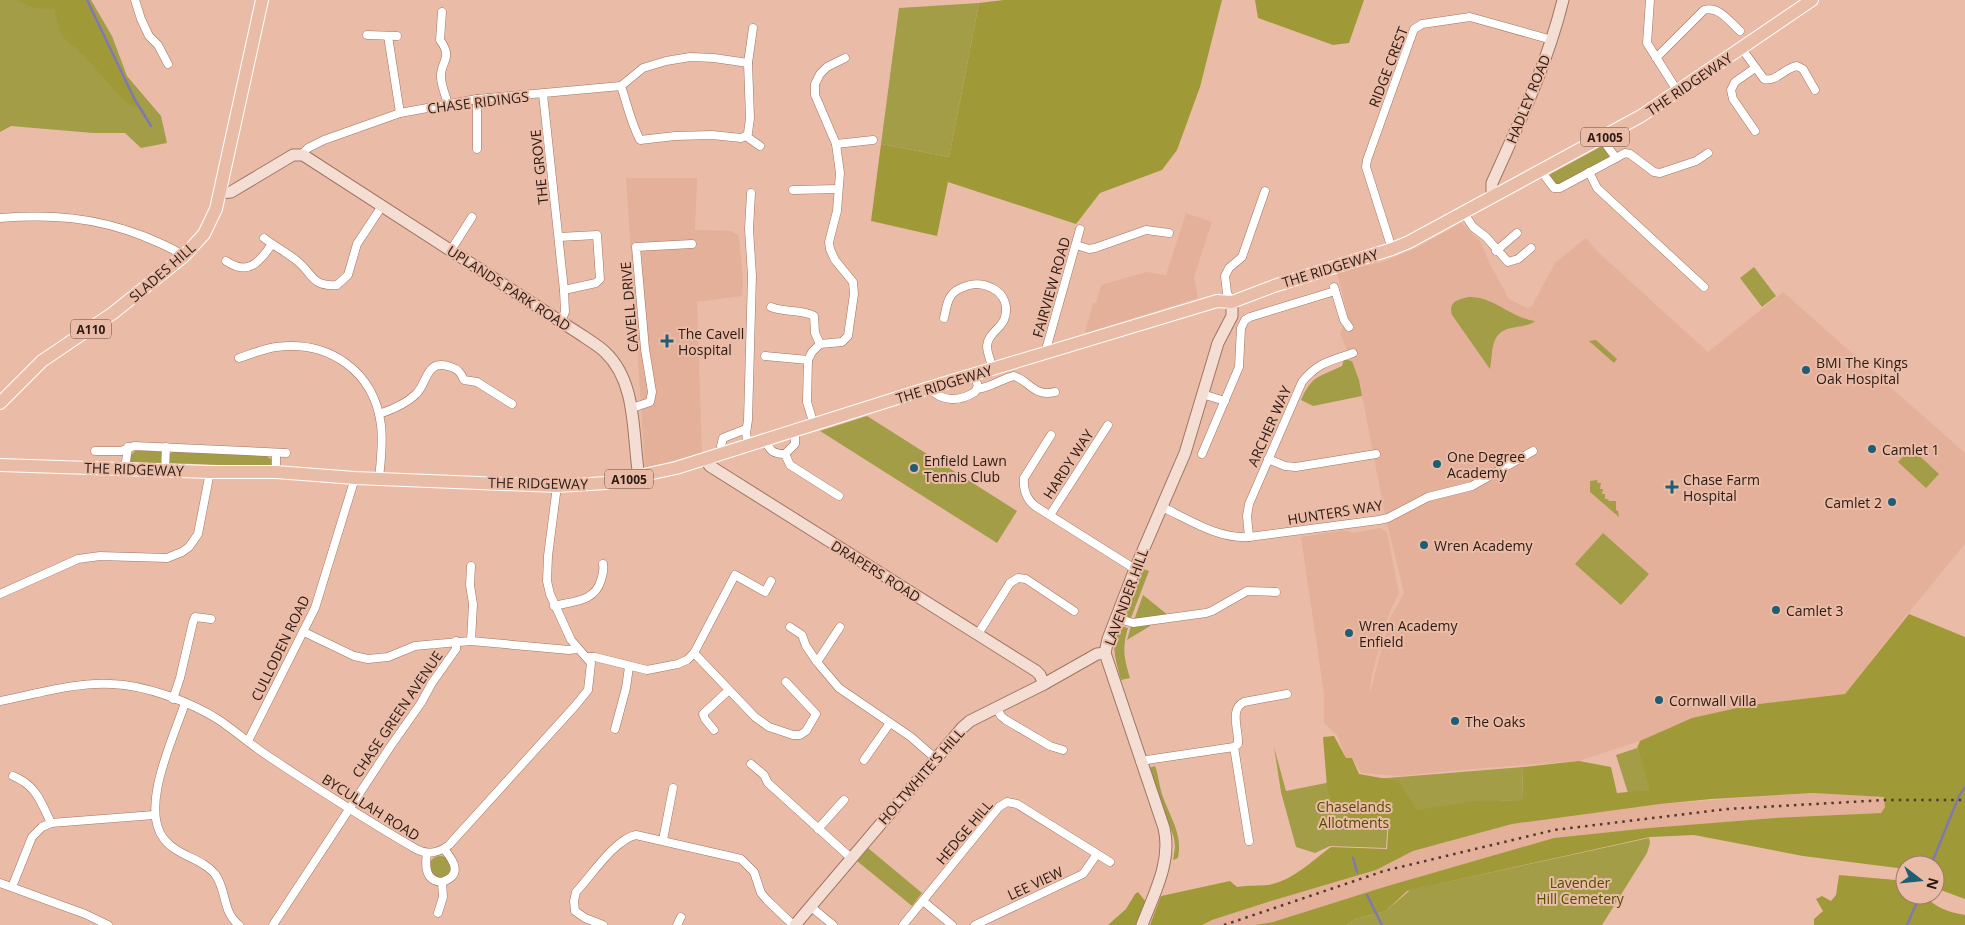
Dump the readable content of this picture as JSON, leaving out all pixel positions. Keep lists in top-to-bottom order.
{
  "streets": {
    "main road": [
      "THE RIDGEWAY",
      "A1005",
      "SLADES HILL",
      "A110"
    ],
    "street": [
      "RIDGE CREST",
      "HADLEY ROAD",
      "CHASE RIDINGS",
      "THE GROVE",
      "FAIRVIEW ROAD",
      "UPLANDS PARK ROAD",
      "CAVELL DRIVE",
      "ARCHER WAY",
      "HARDY WAY",
      "HUNTERS WAY",
      "DRAPERS ROAD",
      "LAVENDER HILL",
      "CULLODEN ROAD",
      "CHASE GREEN AVENUE",
      "HOLTWHITE'S HILL",
      "BYCULLAH ROAD",
      "HEDGE HILL",
      "LEE VIEW"
    ]
  },
  "crossings": [
    ["RIDGE CREST", "THE RIDGEWAY"],
    ["RIDGE CREST", "HADLEY ROAD"],
    ["THE RIDGEWAY", "HADLEY ROAD"],
    ["THE RIDGEWAY", "FAIRVIEW ROAD"],
    ["THE RIDGEWAY", "UPLANDS PARK ROAD"],
    ["THE RIDGEWAY", "DRAPERS ROAD"],
    ["THE RIDGEWAY", "LAVENDER HILL"],
    ["THE RIDGEWAY", "CULLODEN ROAD"],
    ["CHASE RIDINGS", "THE GROVE"],
    ["CHASE RIDINGS", "SLADES HILL"],
    ["CHASE RIDINGS", "UPLANDS PARK ROAD"],
    ["THE GROVE", "UPLANDS PARK ROAD"],
    ["UPLANDS PARK ROAD", "CAVELL DRIVE"],
    ["ARCHER WAY", "HUNTERS WAY"],
    ["HARDY WAY", "LAVENDER HILL"],
    ["HUNTERS WAY", "LAVENDER HILL"],
    ["DRAPERS ROAD", "HOLTWHITE'S HILL"],
    ["LAVENDER HILL", "HOLTWHITE'S HILL"],
    ["CULLODEN ROAD", "BYCULLAH ROAD"],
    ["CHASE GREEN AVENUE", "BYCULLAH ROAD"],
    ["HEDGE HILL", "LEE VIEW"]
  ],
  "parks": ["Chaselands Allotments", "Lavender Hill Cemetery"],
  "places": {
    "health": ["The Cavell Hospital", "Chase Farm Hospital"],
    "other": [
      "BMI The Kings Oak Hospital",
      "Camlet 1",
      "One Degree Academy",
      "Enfield Lawn Tennis Club",
      "Camlet 2",
      "Wren Academy",
      "Camlet 3",
      "Wren Academy Enfield",
      "Cornwall Villa",
      "The Oaks"
    ]
  },
  "north": "right"
}
